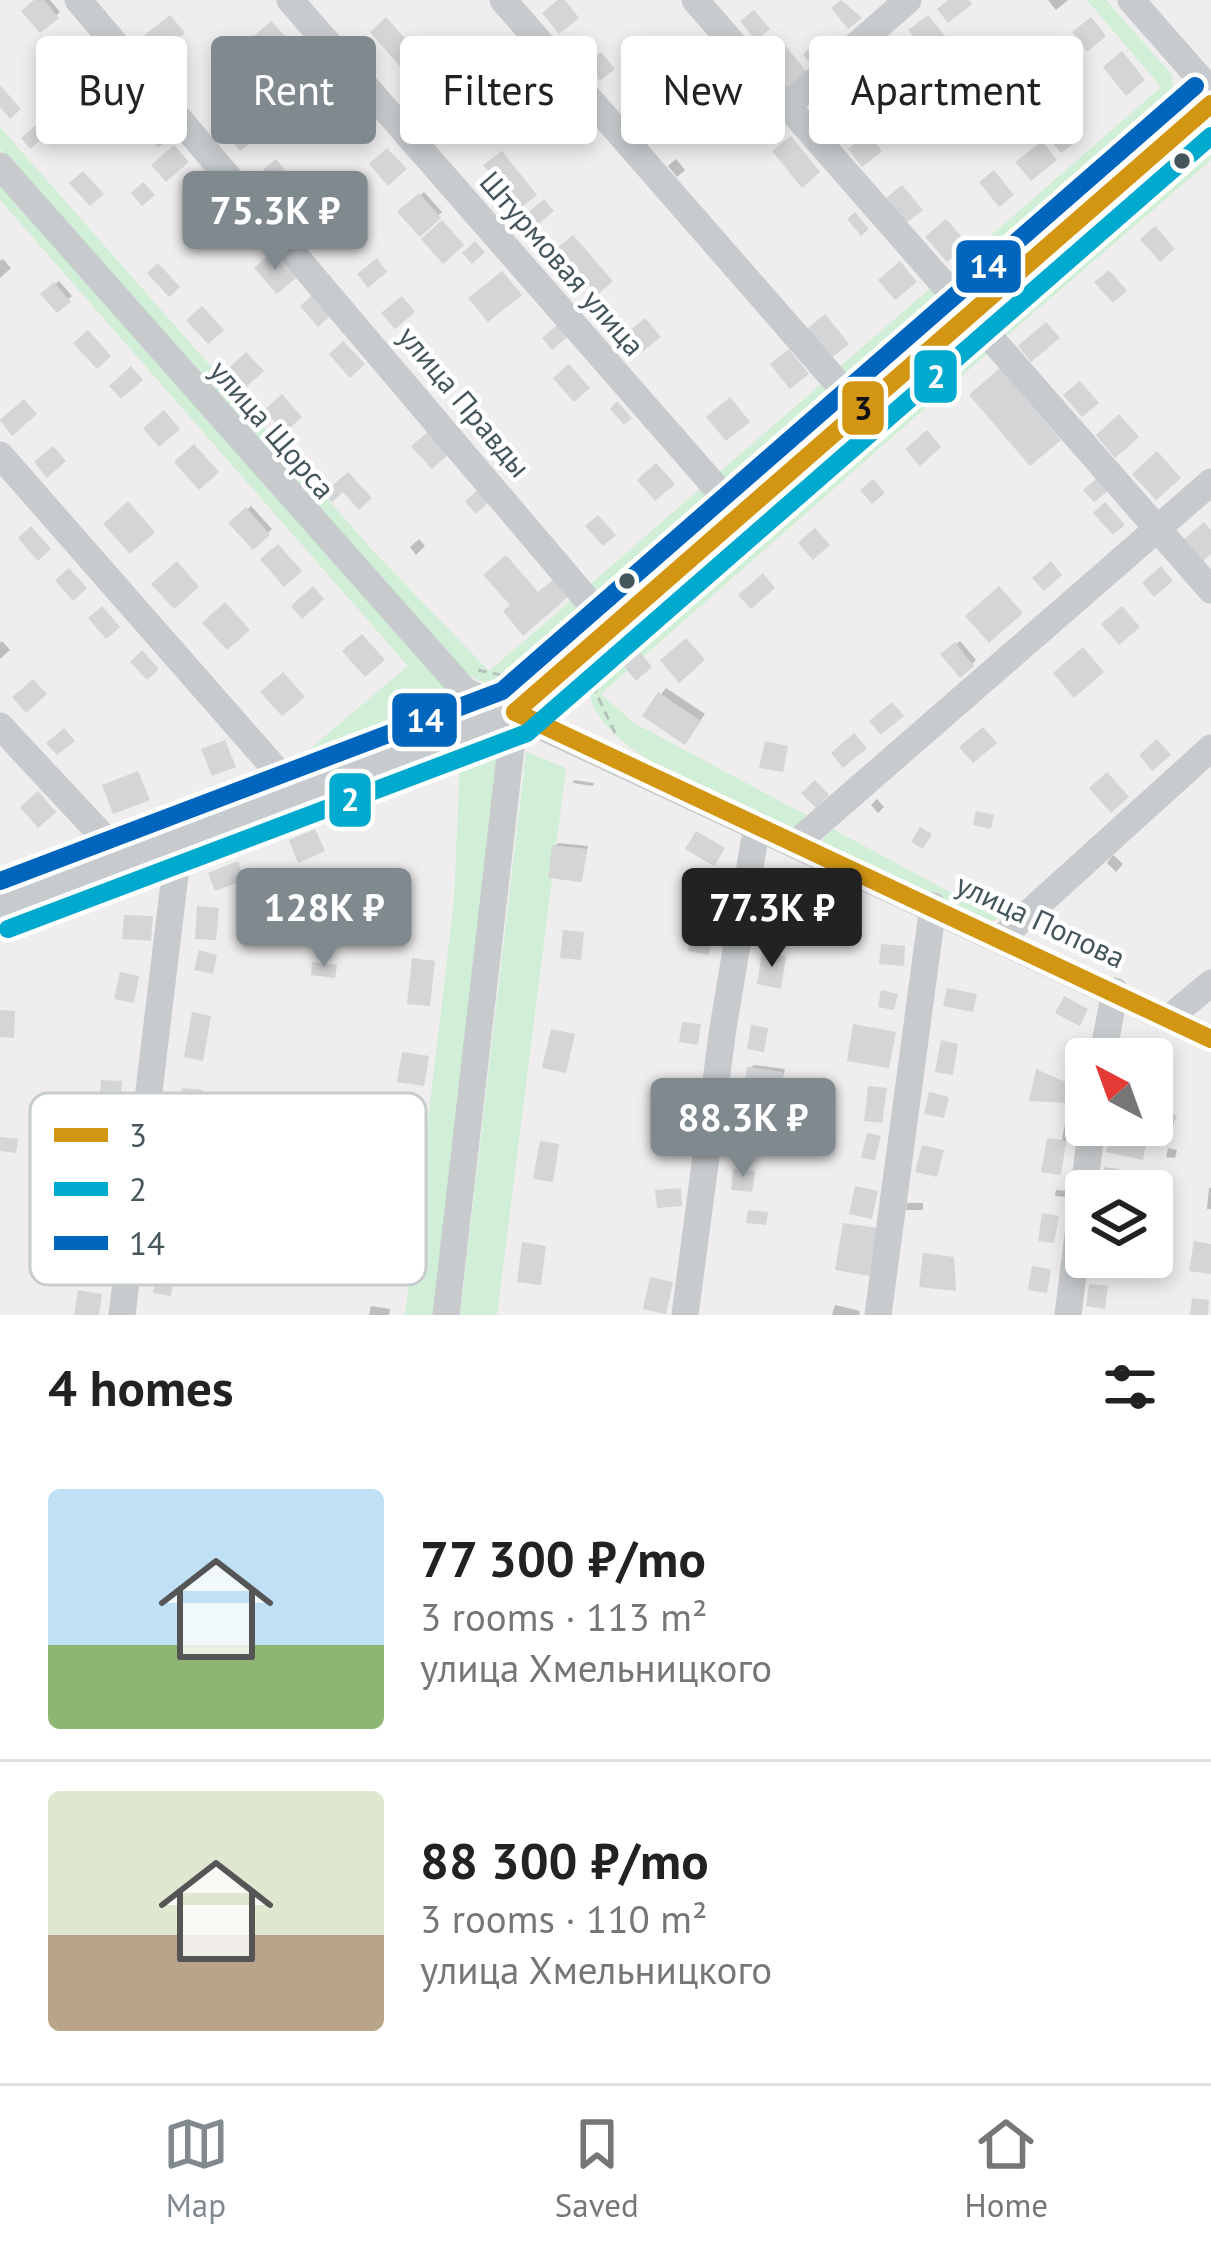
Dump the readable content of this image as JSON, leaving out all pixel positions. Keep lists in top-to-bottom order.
{
  "streets": {
    "street": [
      "Штурмовая улица",
      "улица Правды",
      "улица Щорса",
      "улица Попова"
    ]
  },
  "crossings": [
    ["улица Щорса", "улица Попова"]
  ],
  "lines": ["transit line 14", "transit line 3", "transit line 2"],
  "legend": ["3", "2", "14"],
  "north": "top left",
  "page": {
    "chip": [
      "Buy",
      "Rent",
      "Filters",
      "New",
      "Apartment"
    ],
    "price": [
      "75.3K ₽",
      "128K ₽",
      "77.3K ₽",
      "88.3K ₽"
    ],
    "heading": "4 homes",
    "list": [
      {
        "name": "77 300 ₽/mo",
        "note": "3 rooms · 113 m² · улица Хмельницкого"
      },
      {
        "name": "88 300 ₽/mo",
        "note": "3 rooms · 110 m² · улица Хмельницкого"
      }
    ],
    "tabs": ["Map", "Saved", "Home"]
  }
}
